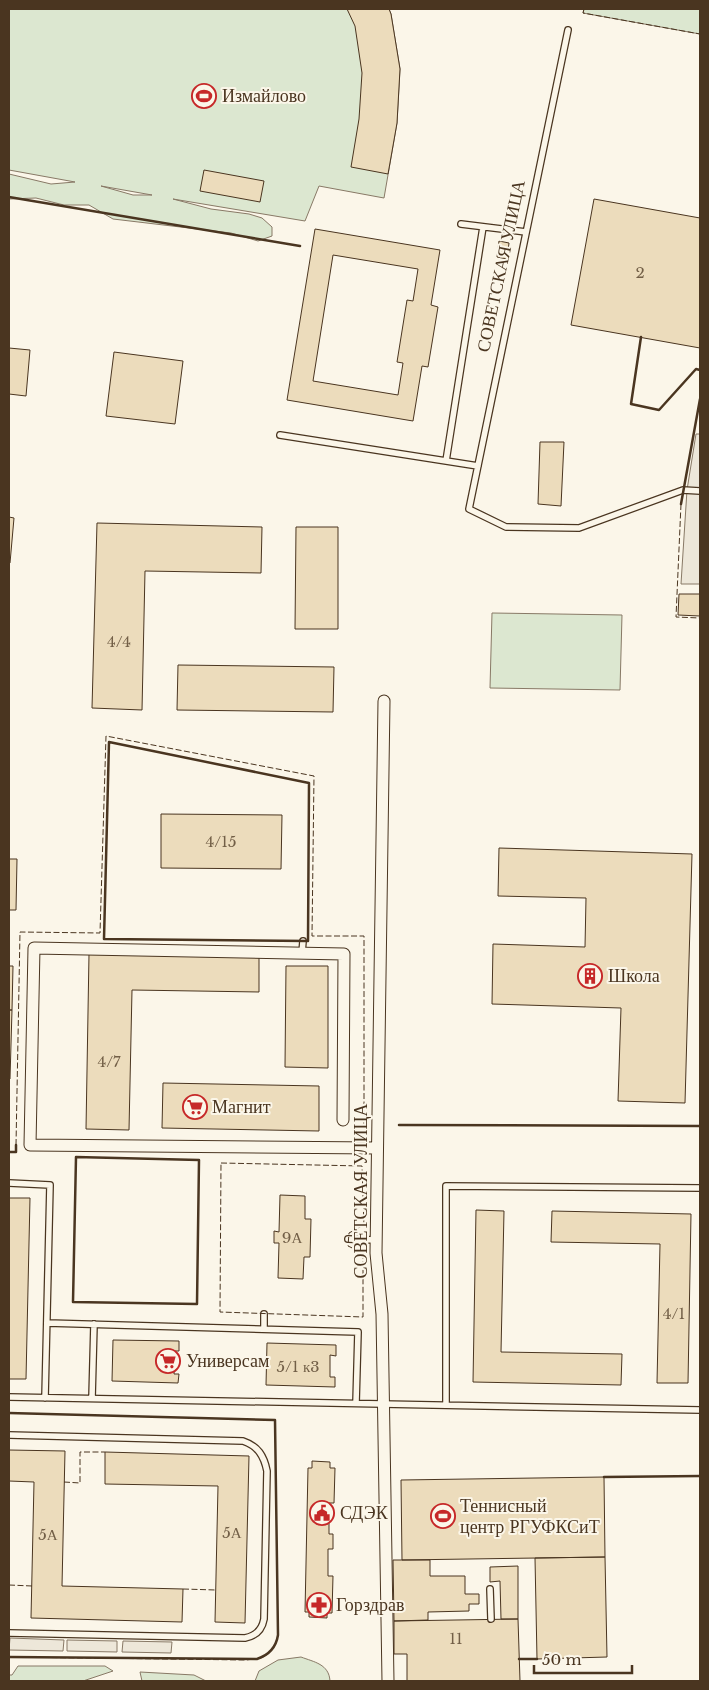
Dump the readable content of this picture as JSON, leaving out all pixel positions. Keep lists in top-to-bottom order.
{
  "streets": {
    "street": ["СОВЕТСКАЯ УЛИЦА"]
  },
  "places": {
    "sports": ["Измайлово", "Теннисный центр РГУФКСиТ"],
    "building": ["Школа"],
    "supermarket": ["Магнит", "Универсам"],
    "public building": ["СДЭК"],
    "pharmacy": ["Горздрав"]
  },
  "house_numbers": [
    "2",
    "4/4",
    "4/15",
    "4/7",
    "9А",
    "4/1",
    "5/1 к3",
    "5А",
    "5А",
    "11"
  ],
  "scale_bar": "50 m"
}
